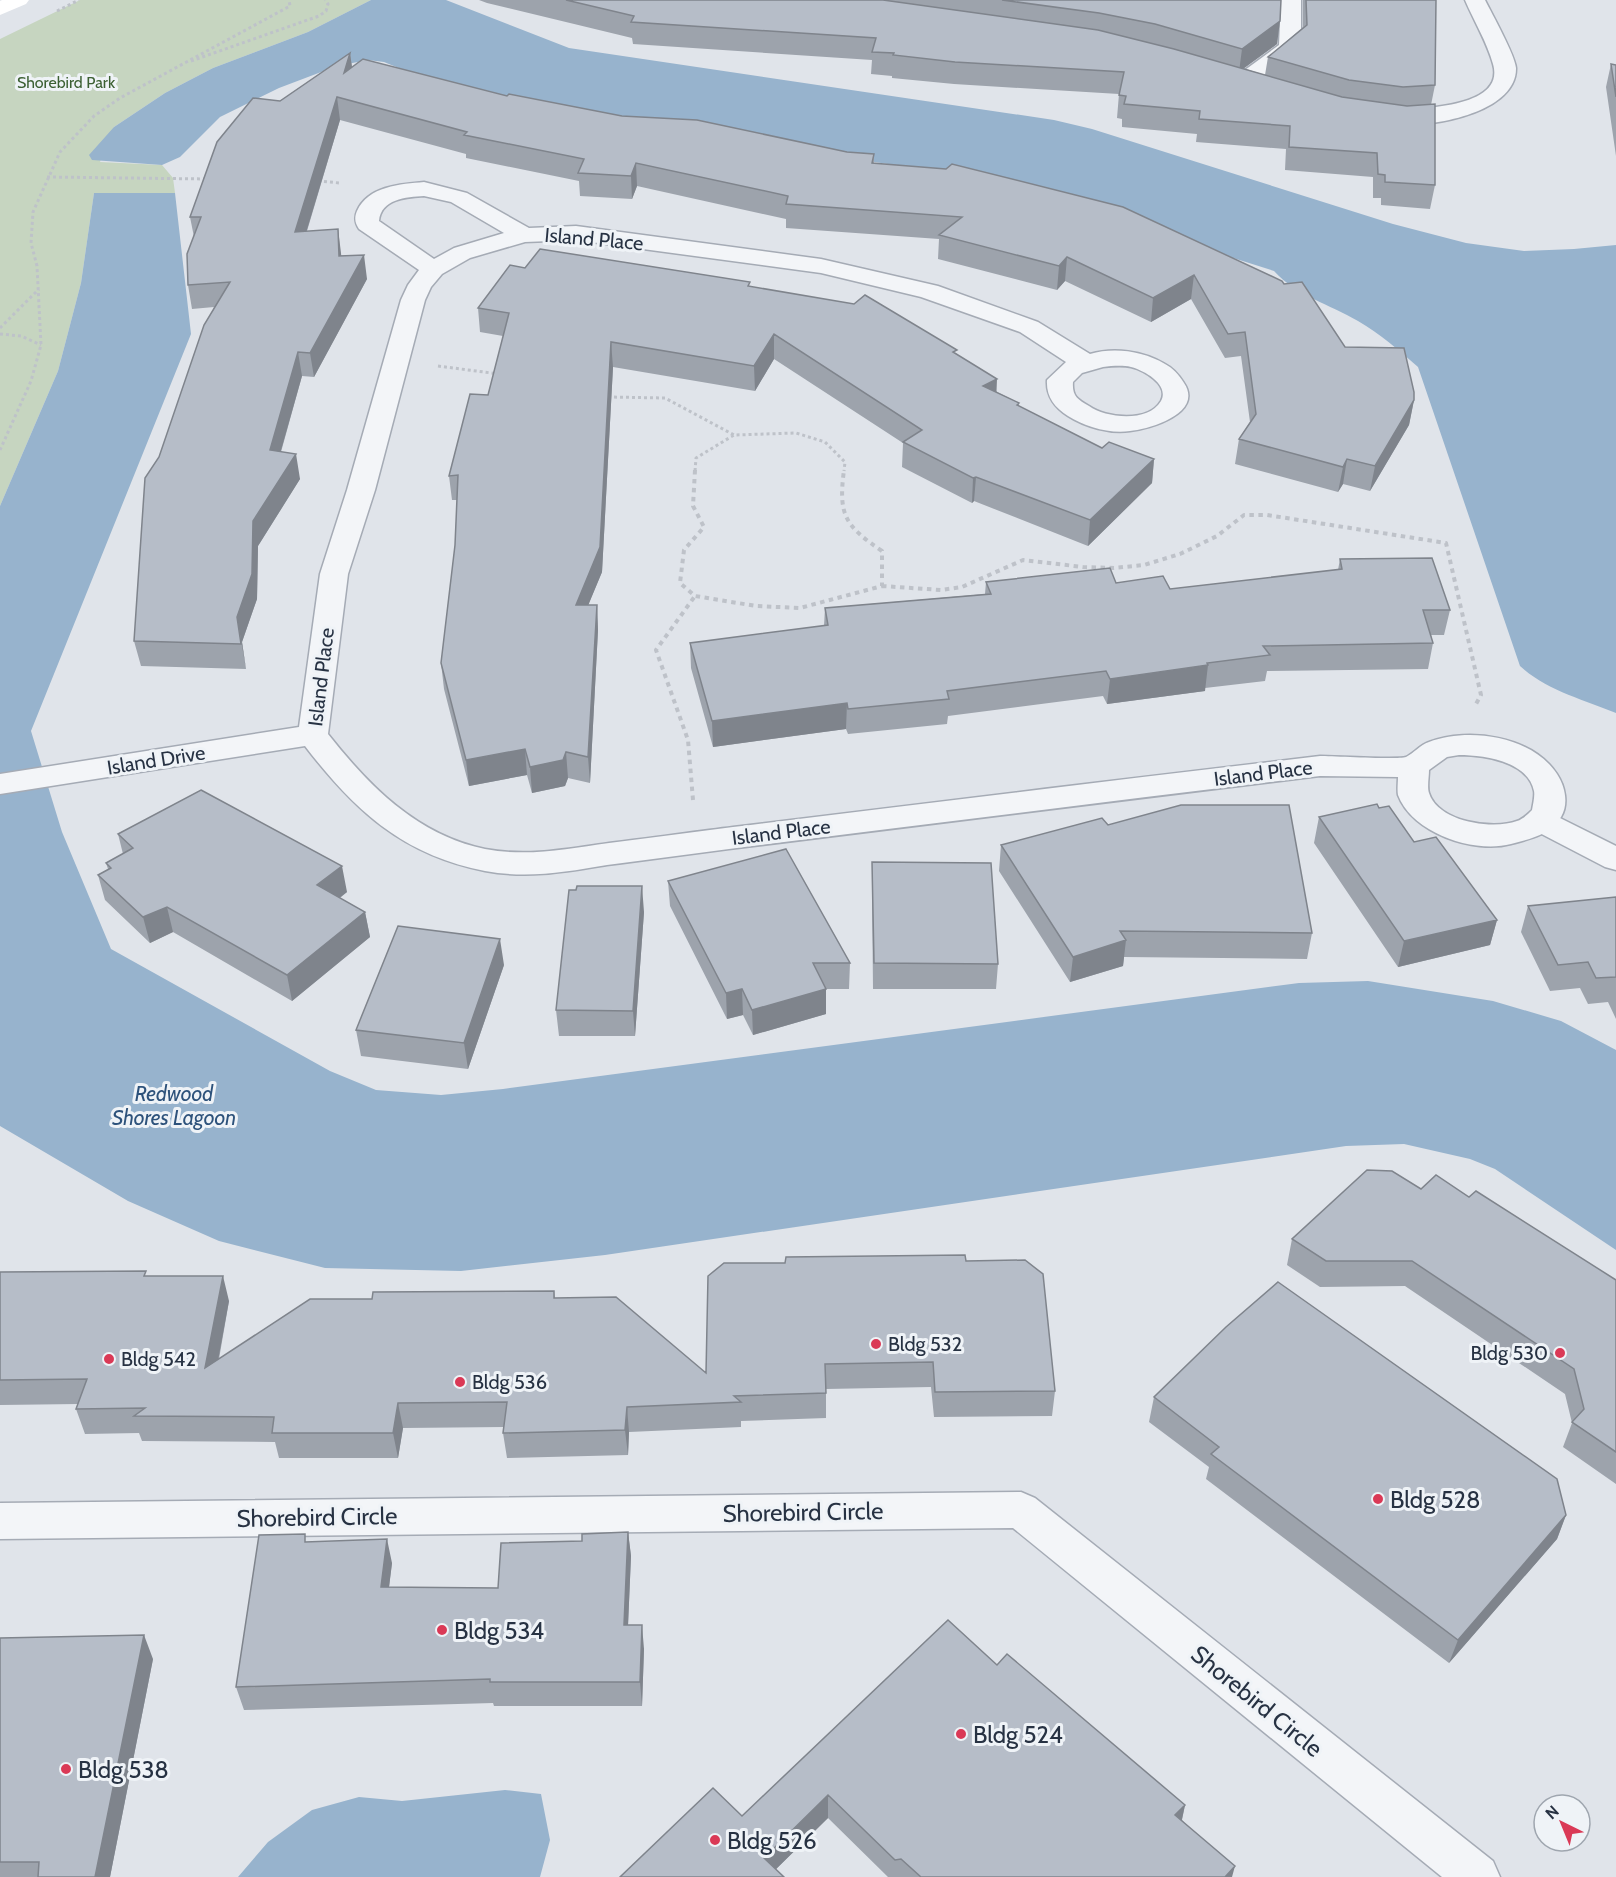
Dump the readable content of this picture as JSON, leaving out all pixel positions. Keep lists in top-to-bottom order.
{
  "streets": {
    "street": ["Island Place", "Island Drive", "Shorebird Circle"]
  },
  "crossings": [
    ["Island Place", "Island Drive"]
  ],
  "water": ["Redwood Shores Lagoon"],
  "parks": ["Shorebird Park"],
  "places": [
    "Bldg 532",
    "Bldg 530",
    "Bldg 542",
    "Bldg 536",
    "Bldg 528",
    "Bldg 534",
    "Bldg 524",
    "Bldg 538",
    "Bldg 526"
  ],
  "north": "top left"
}
